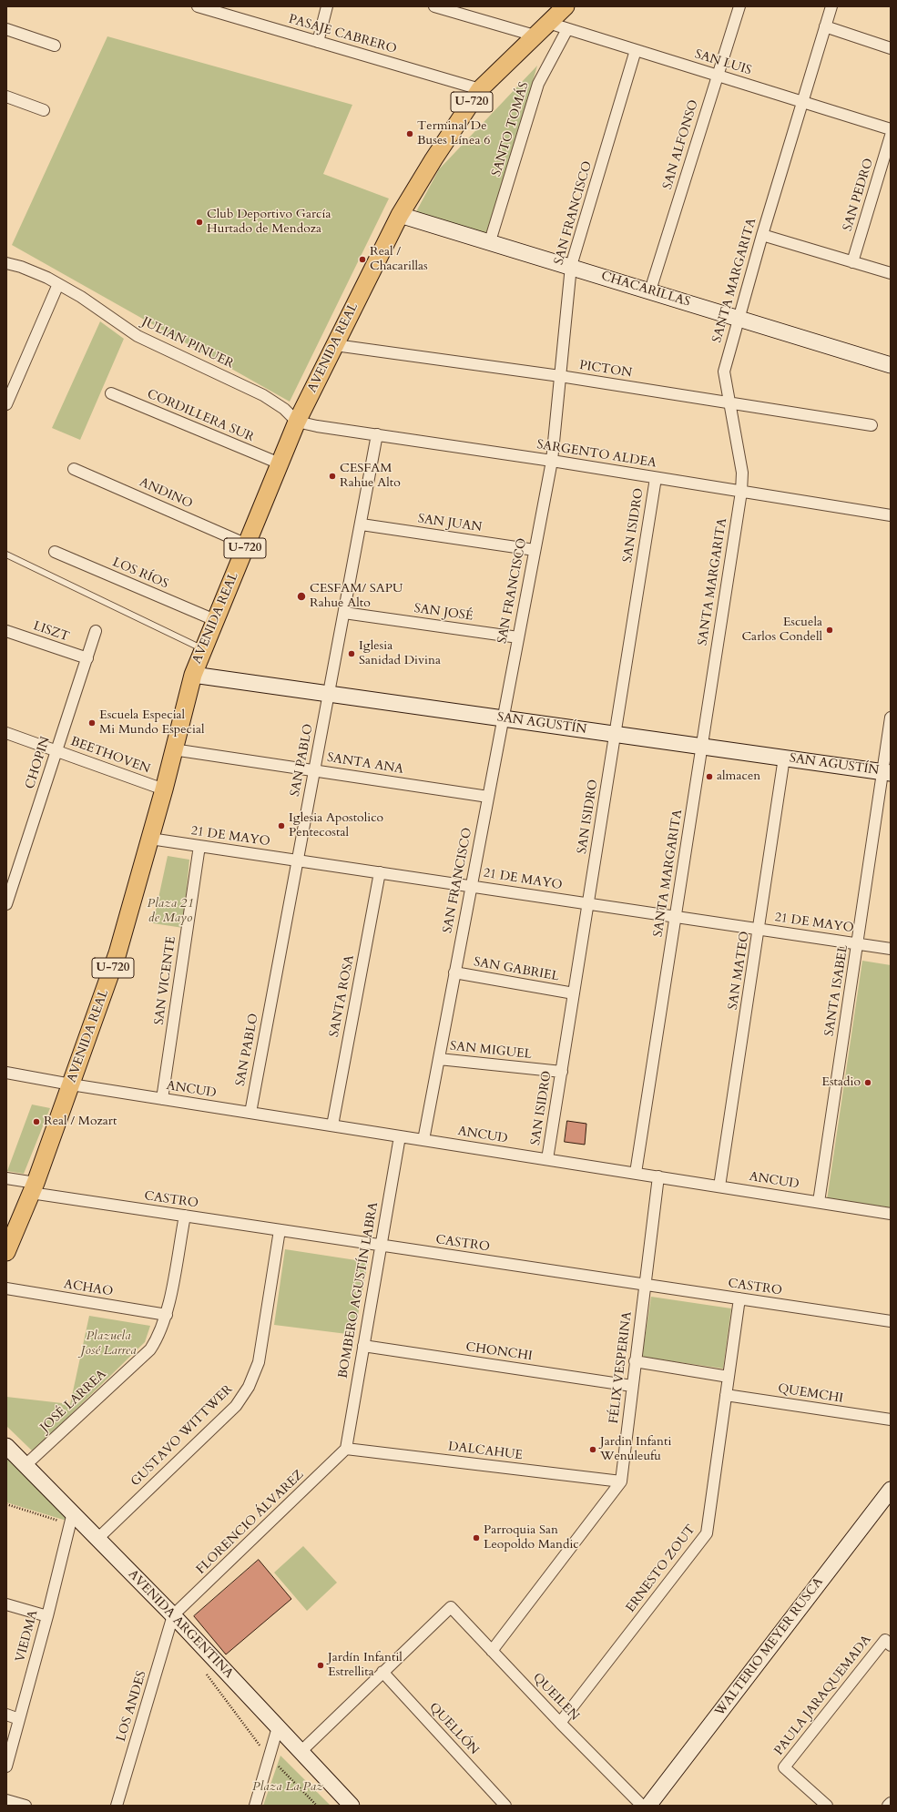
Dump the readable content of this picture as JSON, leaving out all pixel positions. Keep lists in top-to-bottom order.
{
  "streets": {
    "main road": ["U-720", "AVENIDA REAL"],
    "street": [
      "PASAJE CABRERO",
      "SAN LUIS",
      "SANTO TOMÁS",
      "SAN ALFONSO",
      "SAN PEDRO",
      "SAN FRANCISCO",
      "SANTA MARGARITA",
      "CHACARILLAS",
      "JULIAN PINUER",
      "PICTON",
      "CORDILLERA SUR",
      "SARGENTO ALDEA",
      "ANDINO",
      "SAN JUAN",
      "SAN ISIDRO",
      "LOS RÍOS",
      "SAN JOSÉ",
      "LISZT",
      "SAN AGUSTÍN",
      "BEETHOVEN",
      "SAN PABLO",
      "CHOPIN",
      "SANTA ANA",
      "21 DE MAYO",
      "SAN GABRIEL",
      "SAN MATEO",
      "SAN VICENTE",
      "SANTA ISABEL",
      "SANTA ROSA",
      "SAN MIGUEL",
      "ANCUD",
      "CASTRO",
      "ACHAO",
      "BOMBERO AGUSTÍN LABRA",
      "CHONCHI",
      "FÉLIX VESPERINA",
      "QUEMCHI",
      "JOSÉ LARREA",
      "GUSTAVO WITTWER",
      "DALCAHUE",
      "FLORENCIO ÁLVAREZ",
      "ERNESTO ZOUT",
      "AVENIDA ARGENTINA",
      "VIEDMA",
      "WALTERIO MEYER RUSCA",
      "PAULA JARAQUEMADA",
      "QUEILEN",
      "LOS ANDES",
      "QUELLÓN"
    ]
  },
  "crossings": [
    ["PASAJE CABRERO", "AVENIDA REAL"],
    ["SAN LUIS", "SANTO TOMÁS"],
    ["SAN LUIS", "SAN ALFONSO"],
    ["SAN LUIS", "SAN FRANCISCO"],
    ["SAN LUIS", "SANTA MARGARITA"],
    ["SAN LUIS", "AVENIDA REAL"],
    ["SANTO TOMÁS", "CHACARILLAS"],
    ["SAN ALFONSO", "CHACARILLAS"],
    ["SAN FRANCISCO", "CHACARILLAS"],
    ["SAN FRANCISCO", "PICTON"],
    ["SAN FRANCISCO", "SARGENTO ALDEA"],
    ["SAN FRANCISCO", "SAN JUAN"],
    ["SAN FRANCISCO", "SAN JOSÉ"],
    ["SAN FRANCISCO", "SAN AGUSTÍN"],
    ["SAN FRANCISCO", "SANTA ANA"],
    ["SAN FRANCISCO", "21 DE MAYO"],
    ["SAN FRANCISCO", "SAN GABRIEL"],
    ["SAN FRANCISCO", "SAN MIGUEL"],
    ["SAN FRANCISCO", "ANCUD"],
    ["SANTA MARGARITA", "CHACARILLAS"],
    ["SANTA MARGARITA", "PICTON"],
    ["SANTA MARGARITA", "SARGENTO ALDEA"],
    ["SANTA MARGARITA", "SAN AGUSTÍN"],
    ["SANTA MARGARITA", "21 DE MAYO"],
    ["SANTA MARGARITA", "ANCUD"],
    ["CHACARILLAS", "AVENIDA REAL"],
    ["JULIAN PINUER", "AVENIDA REAL"],
    ["JULIAN PINUER", "SARGENTO ALDEA"],
    ["AVENIDA REAL", "PICTON"],
    ["AVENIDA REAL", "CORDILLERA SUR"],
    ["AVENIDA REAL", "SARGENTO ALDEA"],
    ["AVENIDA REAL", "ANDINO"],
    ["AVENIDA REAL", "LOS RÍOS"],
    ["AVENIDA REAL", "SAN AGUSTÍN"],
    ["AVENIDA REAL", "BEETHOVEN"],
    ["AVENIDA REAL", "SANTA ANA"],
    ["AVENIDA REAL", "21 DE MAYO"],
    ["AVENIDA REAL", "ANCUD"],
    ["AVENIDA REAL", "CASTRO"],
    ["SARGENTO ALDEA", "SAN ISIDRO"],
    ["SARGENTO ALDEA", "SAN PABLO"],
    ["SAN JUAN", "SAN PABLO"],
    ["SAN ISIDRO", "SAN AGUSTÍN"],
    ["SAN ISIDRO", "21 DE MAYO"],
    ["SAN ISIDRO", "SAN GABRIEL"],
    ["SAN ISIDRO", "SAN MIGUEL"],
    ["SAN ISIDRO", "ANCUD"],
    ["SAN JOSÉ", "SAN PABLO"],
    ["LISZT", "CHOPIN"],
    ["SAN AGUSTÍN", "SAN PABLO"],
    ["SAN AGUSTÍN", "SAN MATEO"],
    ["SAN AGUSTÍN", "SANTA ISABEL"],
    ["BEETHOVEN", "CHOPIN"],
    ["SAN PABLO", "SANTA ANA"],
    ["SAN PABLO", "21 DE MAYO"],
    ["SAN PABLO", "ANCUD"],
    ["21 DE MAYO", "SAN MATEO"],
    ["21 DE MAYO", "SAN VICENTE"],
    ["21 DE MAYO", "SANTA ISABEL"],
    ["21 DE MAYO", "SANTA ROSA"],
    ["SAN MATEO", "ANCUD"],
    ["SAN VICENTE", "ANCUD"],
    ["SANTA ISABEL", "ANCUD"],
    ["SANTA ROSA", "ANCUD"],
    ["ANCUD", "BOMBERO AGUSTÍN LABRA"],
    ["ANCUD", "FÉLIX VESPERINA"],
    ["CASTRO", "BOMBERO AGUSTÍN LABRA"],
    ["CASTRO", "FÉLIX VESPERINA"],
    ["CASTRO", "JOSÉ LARREA"],
    ["CASTRO", "GUSTAVO WITTWER"],
    ["CASTRO", "ERNESTO ZOUT"],
    ["ACHAO", "JOSÉ LARREA"],
    ["BOMBERO AGUSTÍN LABRA", "CHONCHI"],
    ["BOMBERO AGUSTÍN LABRA", "DALCAHUE"],
    ["BOMBERO AGUSTÍN LABRA", "FLORENCIO ÁLVAREZ"],
    ["CHONCHI", "FÉLIX VESPERINA"],
    ["FÉLIX VESPERINA", "DALCAHUE"],
    ["QUEMCHI", "ERNESTO ZOUT"],
    ["JOSÉ LARREA", "AVENIDA ARGENTINA"],
    ["GUSTAVO WITTWER", "AVENIDA ARGENTINA"],
    ["DALCAHUE", "FLORENCIO ÁLVAREZ"],
    ["FLORENCIO ÁLVAREZ", "AVENIDA ARGENTINA"],
    ["FLORENCIO ÁLVAREZ", "LOS ANDES"],
    ["ERNESTO ZOUT", "QUEILEN"],
    ["AVENIDA ARGENTINA", "VIEDMA"],
    ["AVENIDA ARGENTINA", "LOS ANDES"],
    ["WALTERIO MEYER RUSCA", "QUEILEN"],
    ["QUEILEN", "QUELLÓN"]
  ],
  "parks": ["Plaza 21 de Mayo", "Plazuela José Larrea", "Plaza La Paz"],
  "places": [
    "Terminal De Buses Línea 6",
    "Club Deportivo García Hurtado de Mendoza",
    "Real / Chacarillas",
    "CESFAM Rahue Alto",
    "CESFAM/ SAPU Rahue Alto",
    "Escuela Carlos Condell",
    "Iglesia Sanidad Divina",
    "Escuela Especial Mi Mundo Especial",
    "almacen",
    "Iglesia Apostolico Pentecostal",
    "Estadio",
    "Real / Mozart",
    "Jardin Infanti Wenuleufu",
    "Parroquia San Leopoldo Mandic",
    "Jardín Infantil Estrellita"
  ]
}
